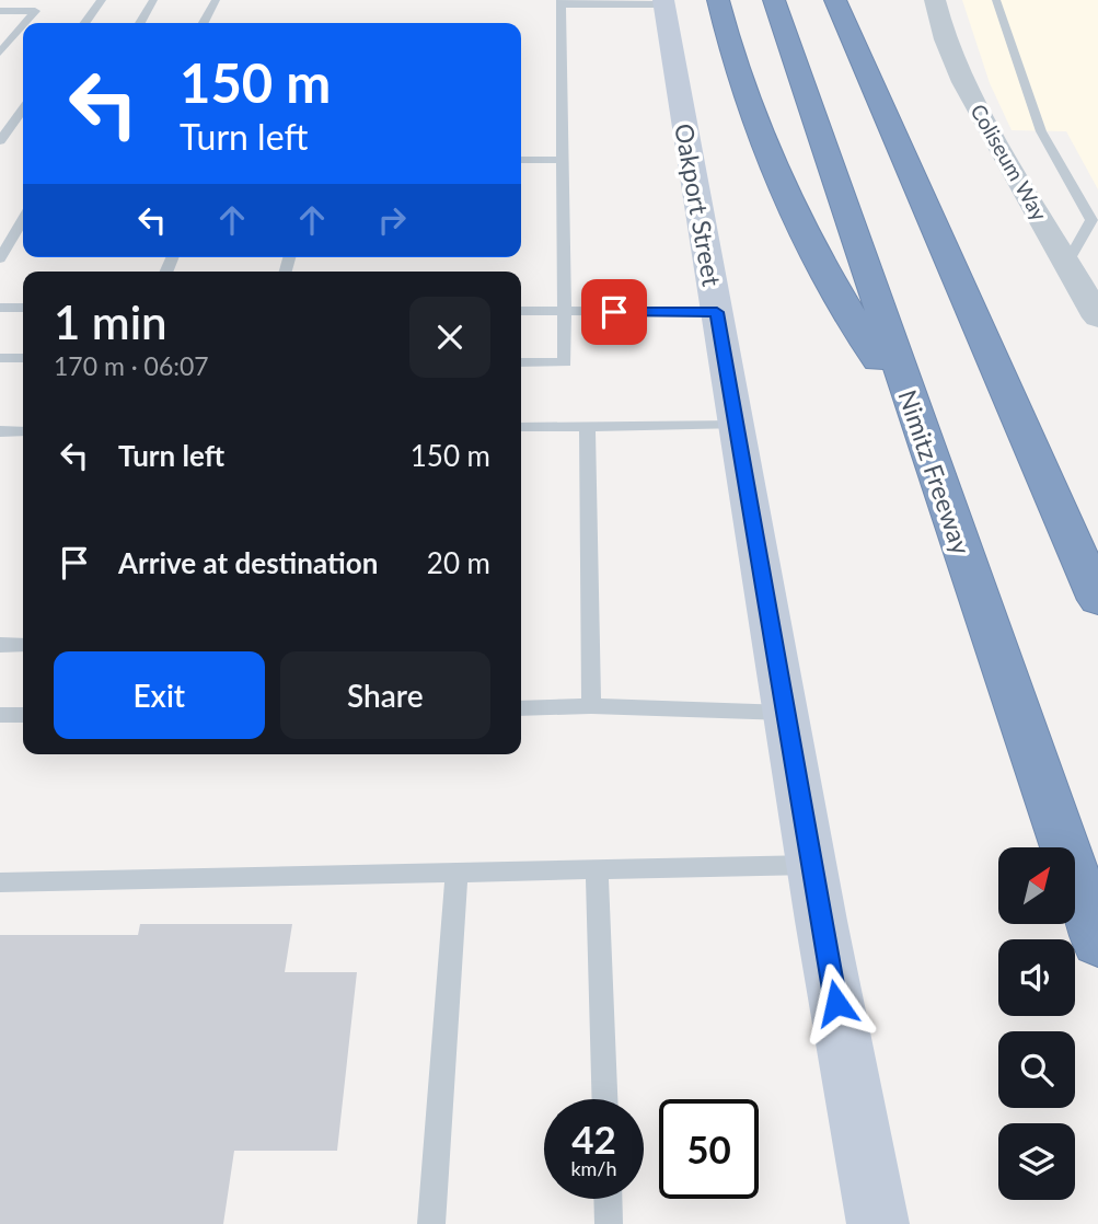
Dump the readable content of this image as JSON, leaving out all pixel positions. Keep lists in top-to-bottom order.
{
  "streets": {
    "highway": ["Nimitz Freeway"],
    "main road": ["Oakport Street"],
    "street": ["Coliseum Way"]
  },
  "north": "top right",
  "page": {
    "turn": ["150 m", "Turn left"],
    "heading": ["1 min", "170 m · 06:07"],
    "list": [
      {
        "name": "Turn left",
        "value": "150 m"
      },
      {
        "name": "Arrive at destination",
        "value": "20 m"
      }
    ],
    "buttons": ["Exit", "Share"],
    "speed": "42 km/h",
    "limit": "50"
  }
}
